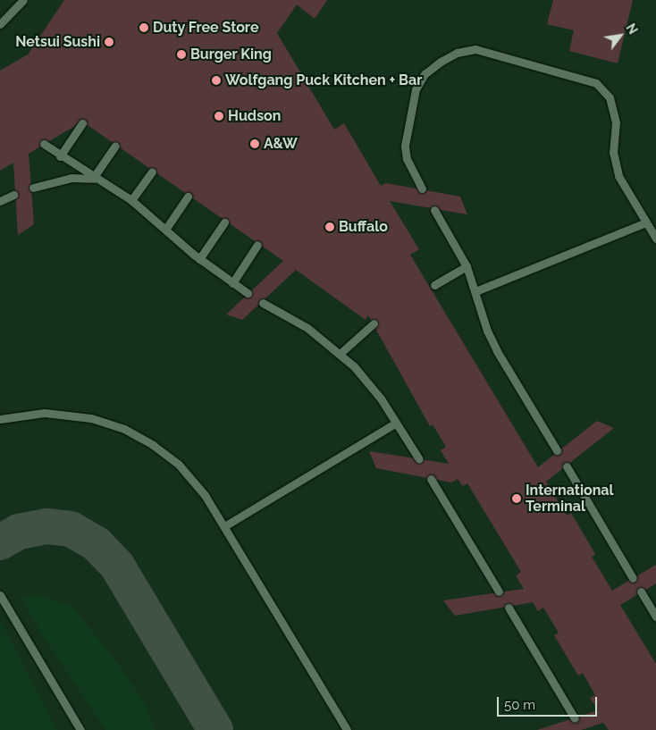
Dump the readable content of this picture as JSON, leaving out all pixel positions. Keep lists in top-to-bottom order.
{
  "places": [
    "Duty Free Store",
    "Netsui Sushi",
    "Burger King",
    "Wolfgang Puck Kitchen + Bar",
    "Hudson",
    "A&W",
    "Buffalo",
    "International Terminal"
  ],
  "scale_bar": "50 m",
  "north": "top right"
}
